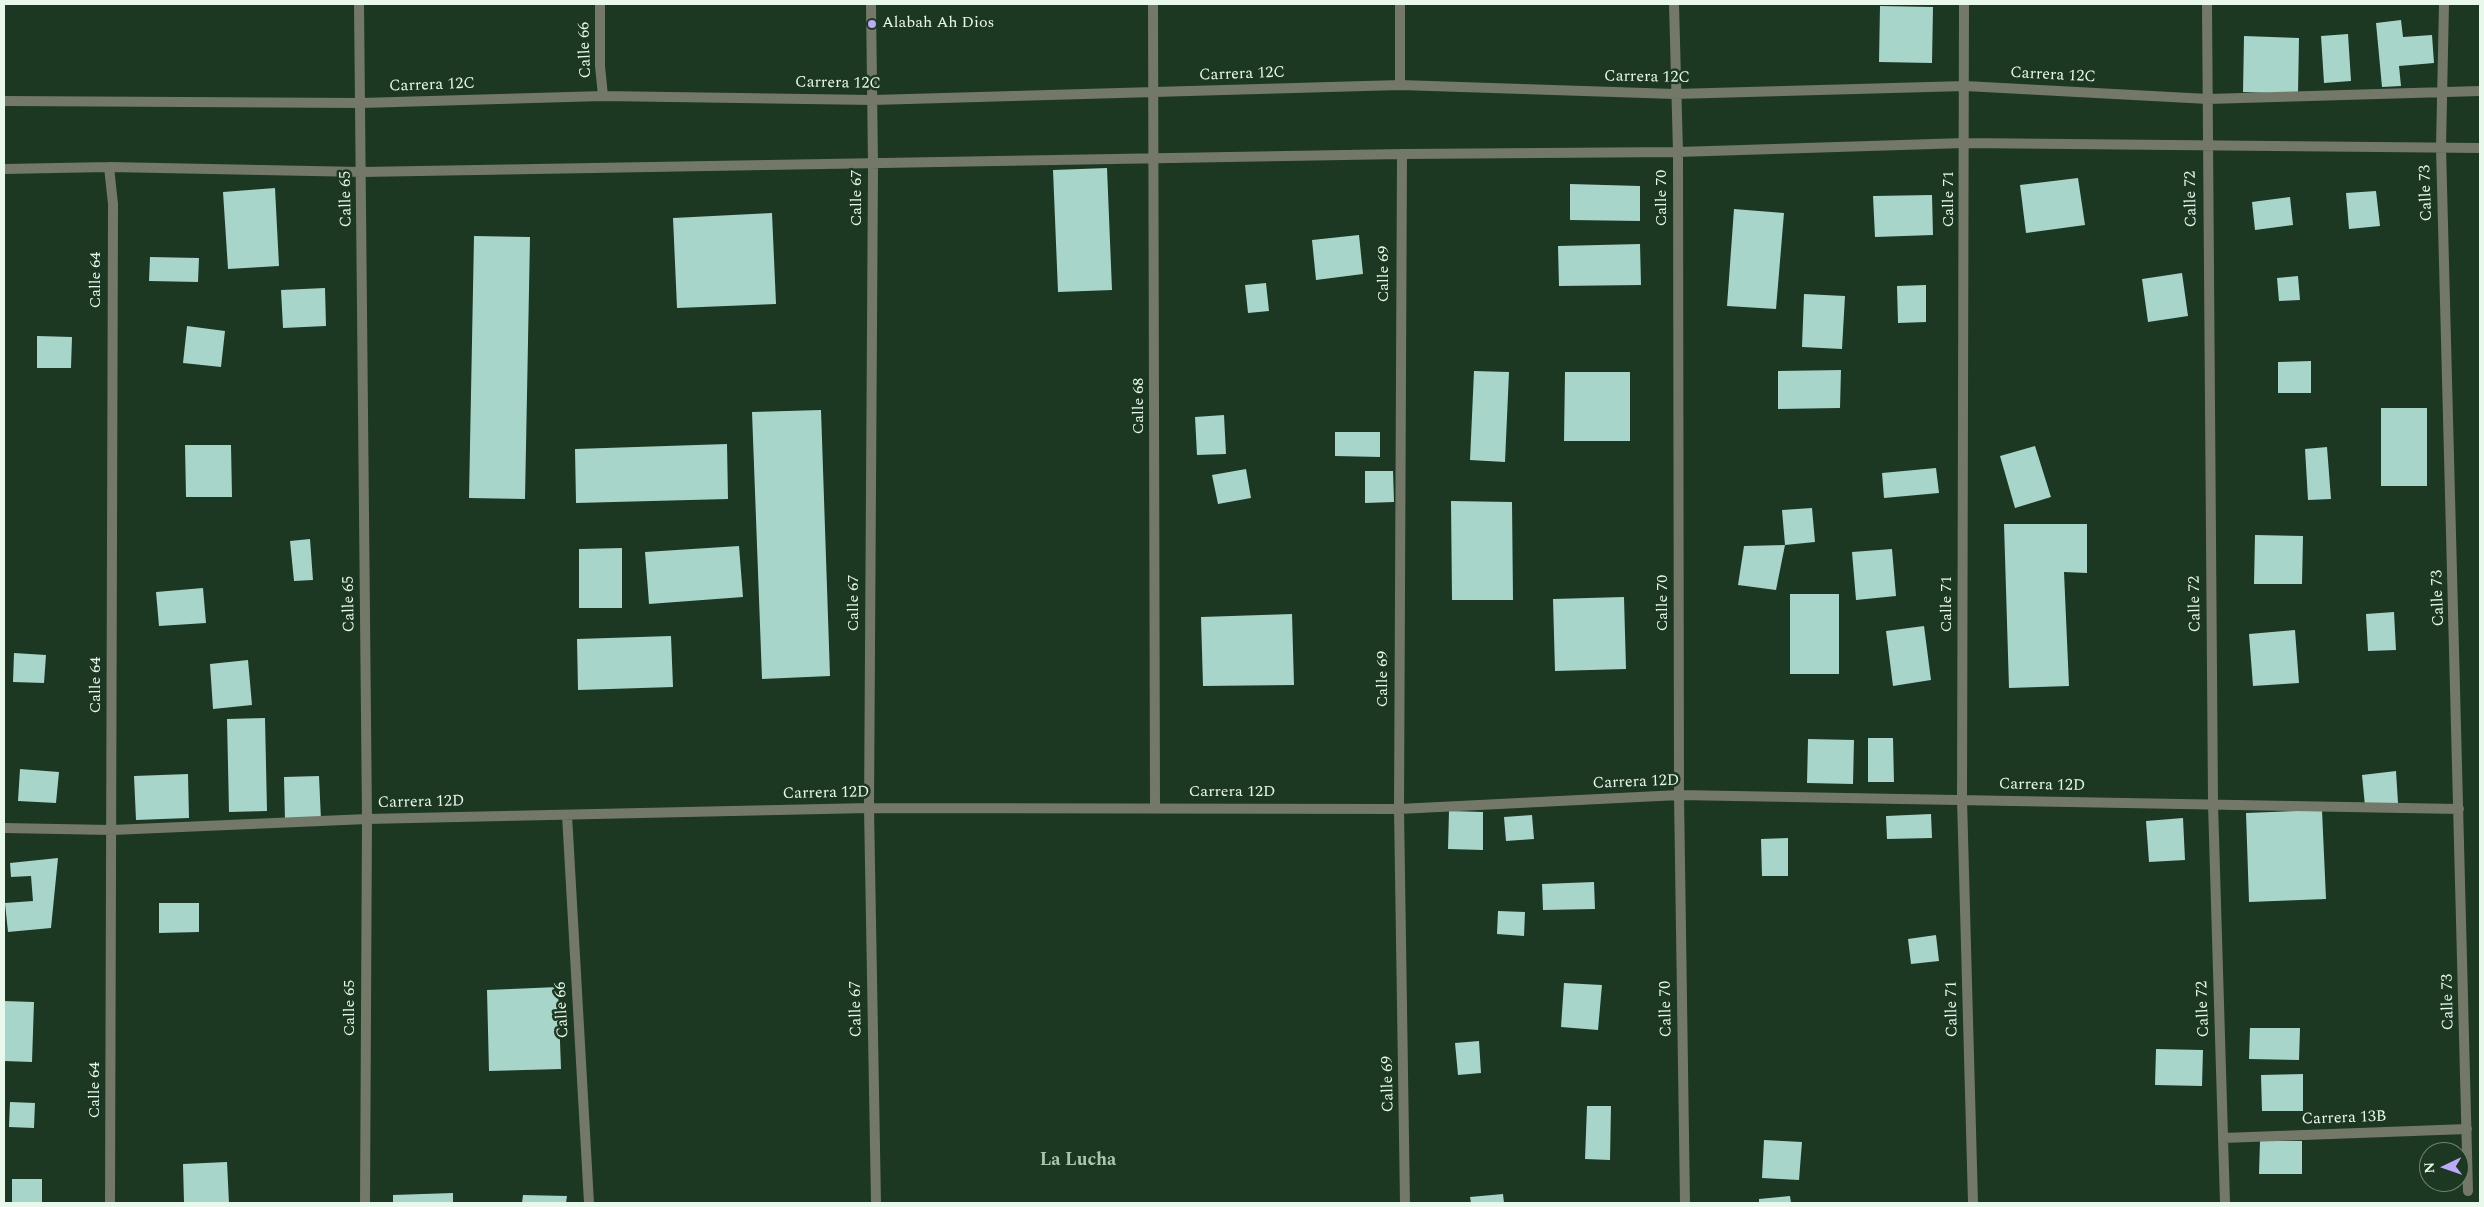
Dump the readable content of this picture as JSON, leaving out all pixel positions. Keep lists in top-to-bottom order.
{
  "streets": {
    "street": [
      "Calle 66",
      "Carrera 12C",
      "Calle 73",
      "Calle 67",
      "Calle 70",
      "Calle 65",
      "Calle 71",
      "Calle 72",
      "Calle 69",
      "Calle 64",
      "Calle 68",
      "Carrera 12D",
      "Carrera 13B"
    ]
  },
  "crossings": [
    ["Calle 66", "Carrera 12C"],
    ["Calle 66", "Carrera 12D"],
    ["Carrera 12C", "Calle 73"],
    ["Carrera 12C", "Calle 67"],
    ["Carrera 12C", "Calle 70"],
    ["Carrera 12C", "Calle 65"],
    ["Carrera 12C", "Calle 71"],
    ["Carrera 12C", "Calle 72"],
    ["Carrera 12C", "Calle 68"],
    ["Calle 73", "Carrera 12D"],
    ["Calle 73", "Carrera 13B"],
    ["Calle 67", "Carrera 12D"],
    ["Calle 70", "Carrera 12D"],
    ["Calle 65", "Carrera 12D"],
    ["Calle 71", "Carrera 12D"],
    ["Calle 72", "Carrera 12D"],
    ["Calle 72", "Carrera 13B"],
    ["Calle 69", "Carrera 12D"],
    ["Calle 64", "Carrera 12D"],
    ["Calle 68", "Carrera 12D"]
  ],
  "districts": ["La Lucha"],
  "places": ["Alabah Ah Dios"],
  "north": "left"
}
